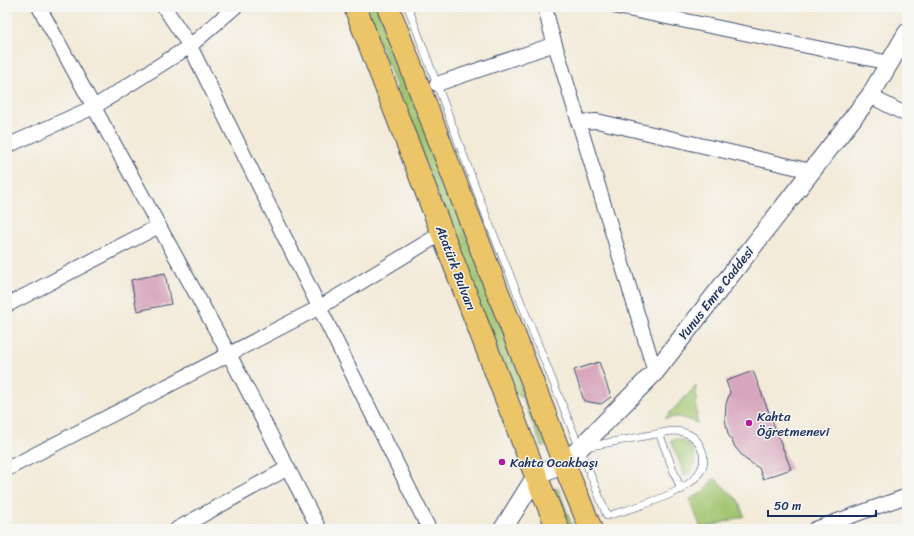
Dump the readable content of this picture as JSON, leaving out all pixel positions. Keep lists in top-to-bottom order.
{
  "streets": {
    "highway": ["Atatürk Bulvarı"],
    "street": ["Yunus Emre Caddesi"]
  },
  "crossings": [
    ["Atatürk Bulvarı", "Yunus Emre Caddesi"]
  ],
  "places": ["Kahta Öğretmenevi", "Kahta Ocakbaşı"],
  "scale_bar": "50 m"
}
